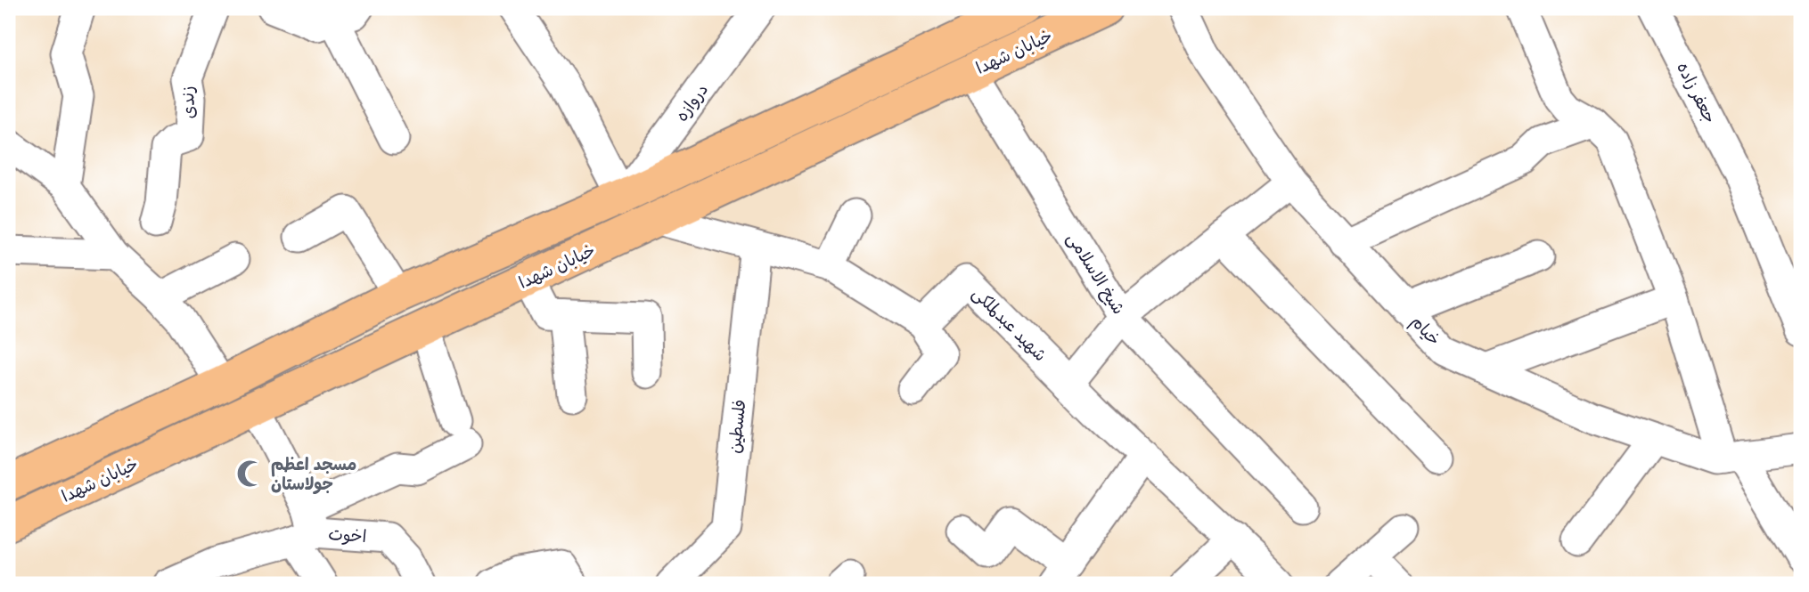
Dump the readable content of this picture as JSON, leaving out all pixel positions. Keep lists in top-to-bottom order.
{
  "streets": {
    "main road": ["خیابان شهدا"],
    "street": [
      "جعفر زاده",
      "زندی",
      "دروازه",
      "شیخ الاسلامی",
      "شهید عبدلملکی",
      "خیام",
      "فلسطین",
      "اخوت"
    ]
  },
  "crossings": [
    ["خیابان شهدا", "دروازه"],
    ["خیابان شهدا", "شیخ الاسلامی"]
  ],
  "places": {
    "mosque": ["مسجد اعظم جولاستان"]
  }
}
